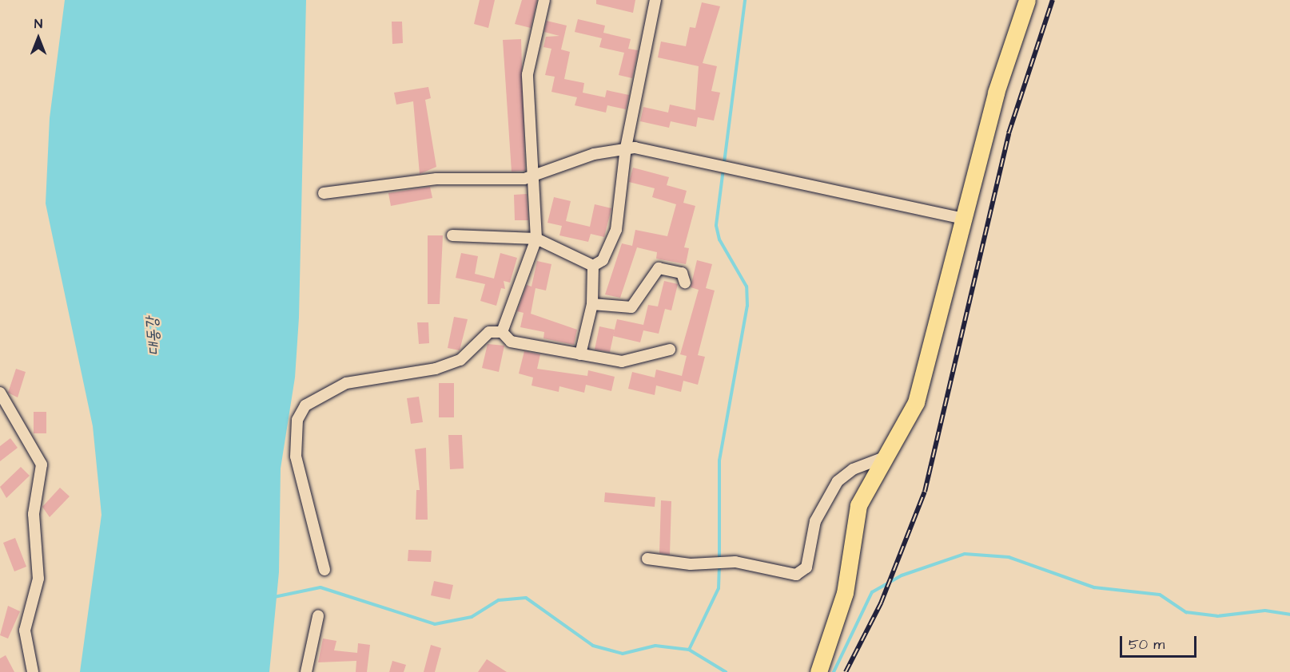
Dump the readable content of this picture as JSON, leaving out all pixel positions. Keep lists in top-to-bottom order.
{
  "water": ["대동강"],
  "scale_bar": "50 m",
  "north": "top"
}
